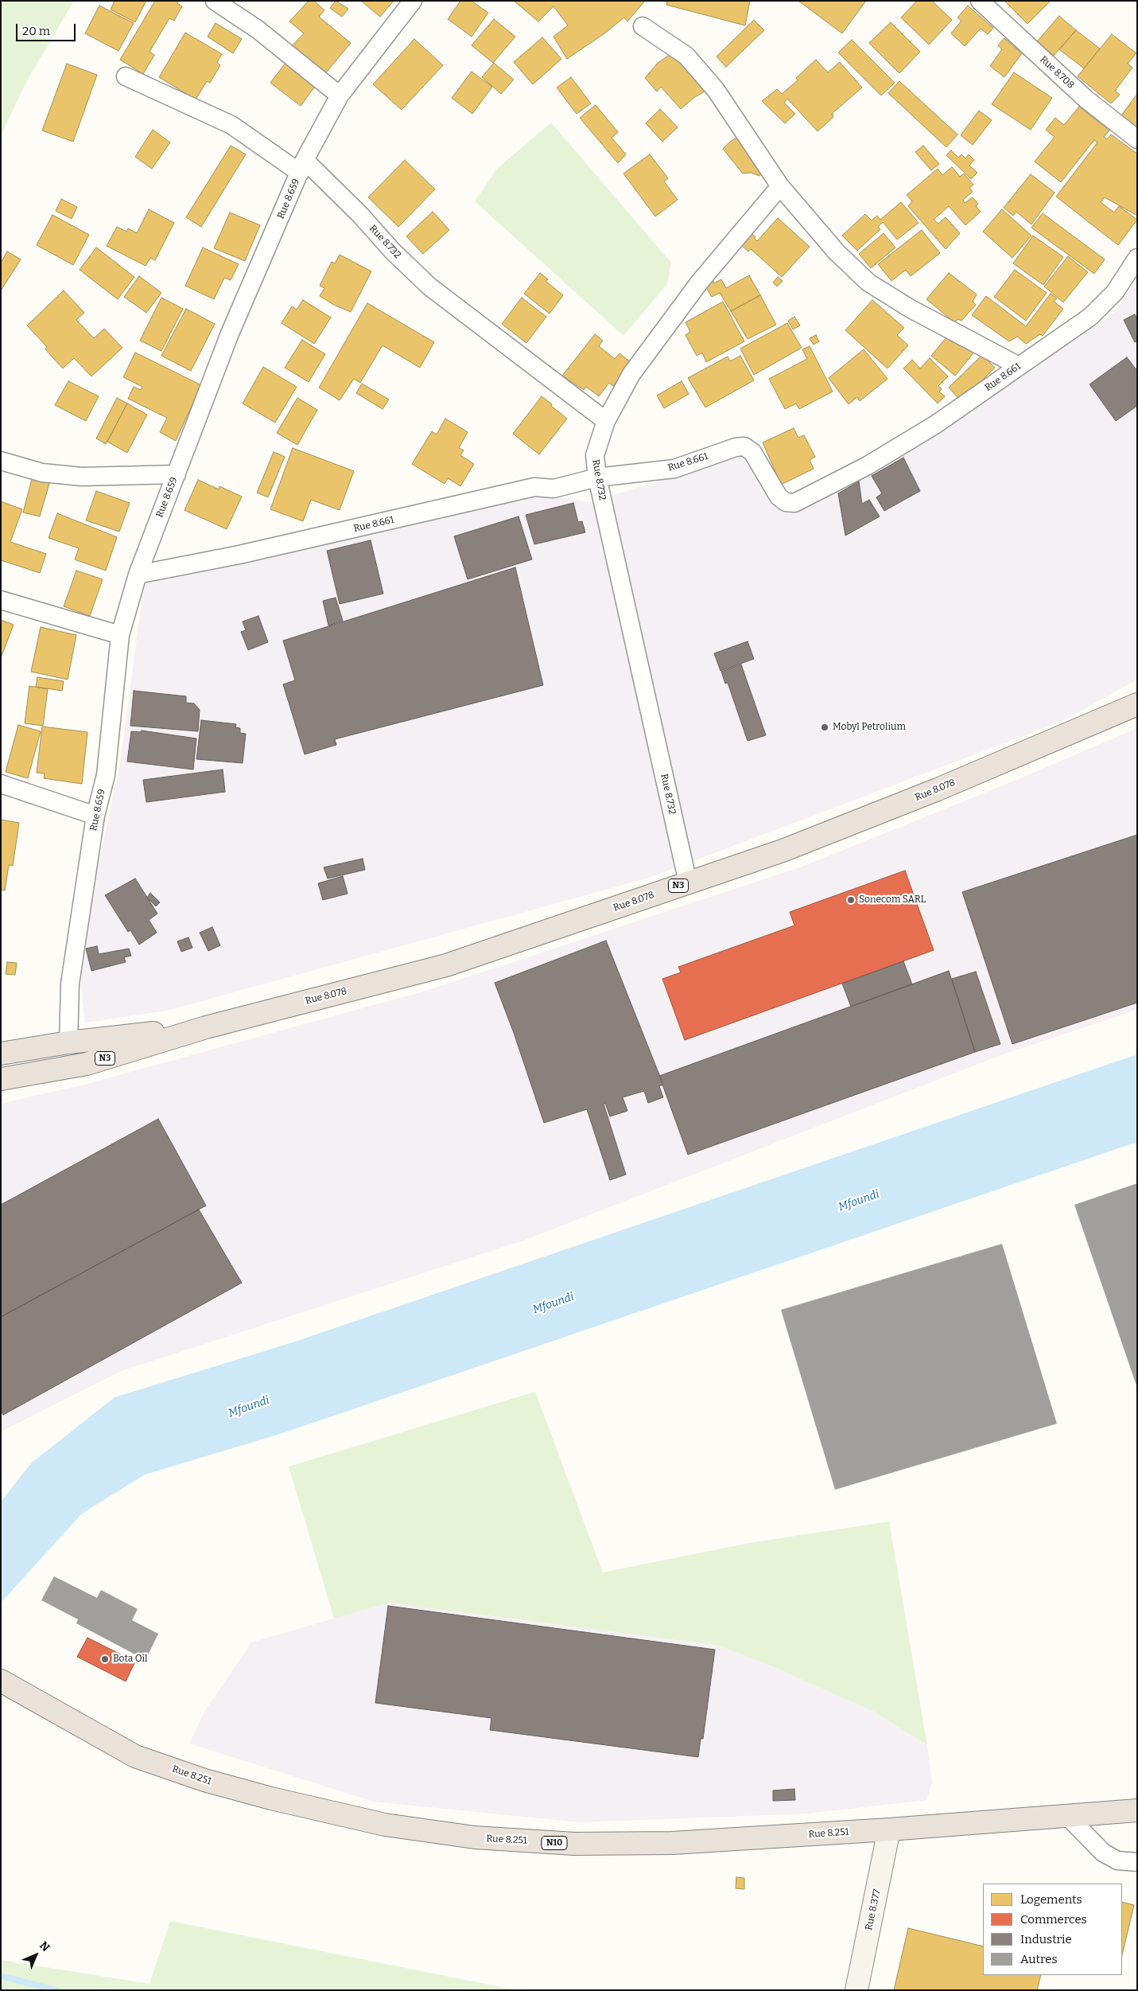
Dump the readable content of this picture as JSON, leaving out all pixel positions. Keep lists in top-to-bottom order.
{
  "streets": {
    "highway": [
      "Rue 8.078",
      "N3",
      "Rue 8.251",
      "N10"
    ],
    "street": [
      "Rue 8.708",
      "Rue 8.659",
      "Rue 8.732",
      "Rue 8.661",
      "Rue 8.377"
    ]
  },
  "crossings": [
    ["Rue 8.659", "Rue 8.732"],
    ["Rue 8.659", "Rue 8.661"],
    ["Rue 8.659", "Rue 8.078"],
    ["Rue 8.732", "Rue 8.661"],
    ["Rue 8.732", "Rue 8.078"],
    ["Rue 8.251", "Rue 8.377"]
  ],
  "water": ["Mfoundi"],
  "places": ["Mobyl Petrolium", "Sonecom SARL", "Bota Oil"],
  "legend": [
    "Logements",
    "Commerces",
    "Industrie",
    "Autres"
  ],
  "scale_bar": "20 m",
  "north": "top right"
}
